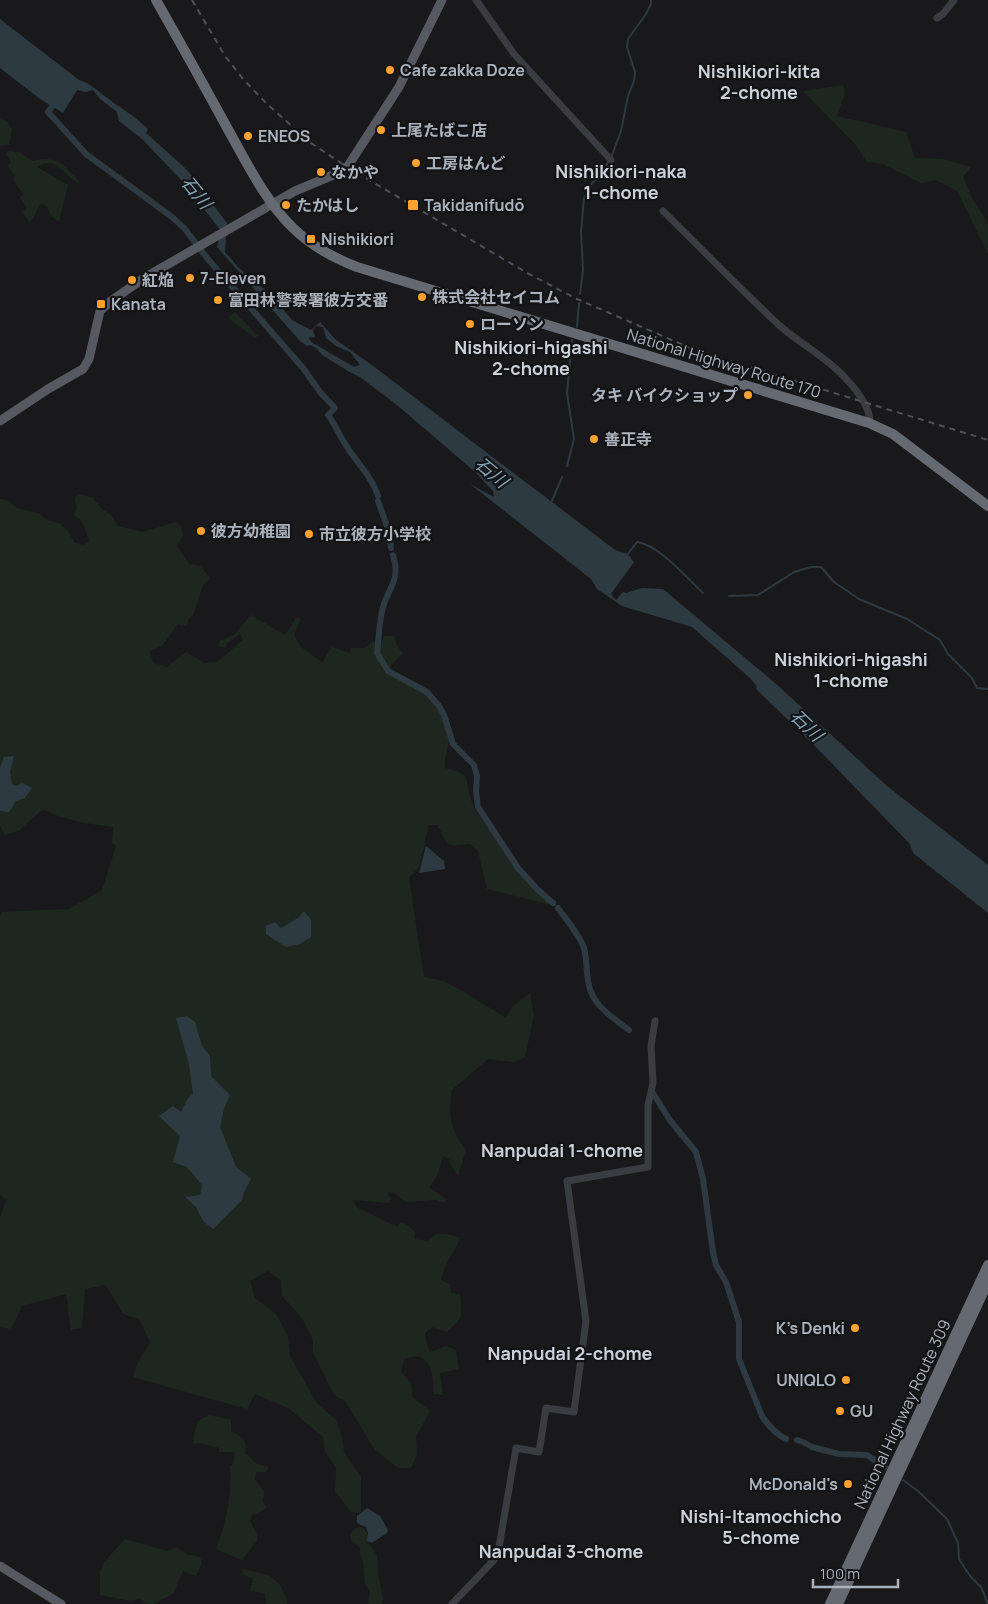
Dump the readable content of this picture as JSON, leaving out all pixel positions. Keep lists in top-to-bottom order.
{
  "streets": {
    "highway": ["National Highway Route 170", "National Highway Route 309"]
  },
  "districts": [
    "Nishikiori-kita 2-chome",
    "Nishikiori-naka 1-chome",
    "Nishikiori-higashi 2-chome",
    "Nishikiori-higashi 1-chome",
    "Nanpudai 1-chome",
    "Nanpudai 2-chome",
    "Nishi-Itamochicho 5-chome",
    "Nanpudai 3-chome"
  ],
  "water": ["石川"],
  "places": {
    "other": [
      "Cafe zakka Doze",
      "上尾たばこ店",
      "ENEOS",
      "工房はんど",
      "なかや",
      "たかはし",
      "7-Eleven",
      "紅焔",
      "株式会社セイコム",
      "富田林警察署彼方交番",
      "ローソン",
      "タキ バイクショップ",
      "善正寺",
      "彼方幼稚園",
      "市立彼方小学校",
      "K's Denki",
      "UNIQLO",
      "GU",
      "McDonald's"
    ],
    "transit": ["Takidanifudō", "Nishikiori", "Kanata"]
  },
  "scale_bar": "100 m"
}
